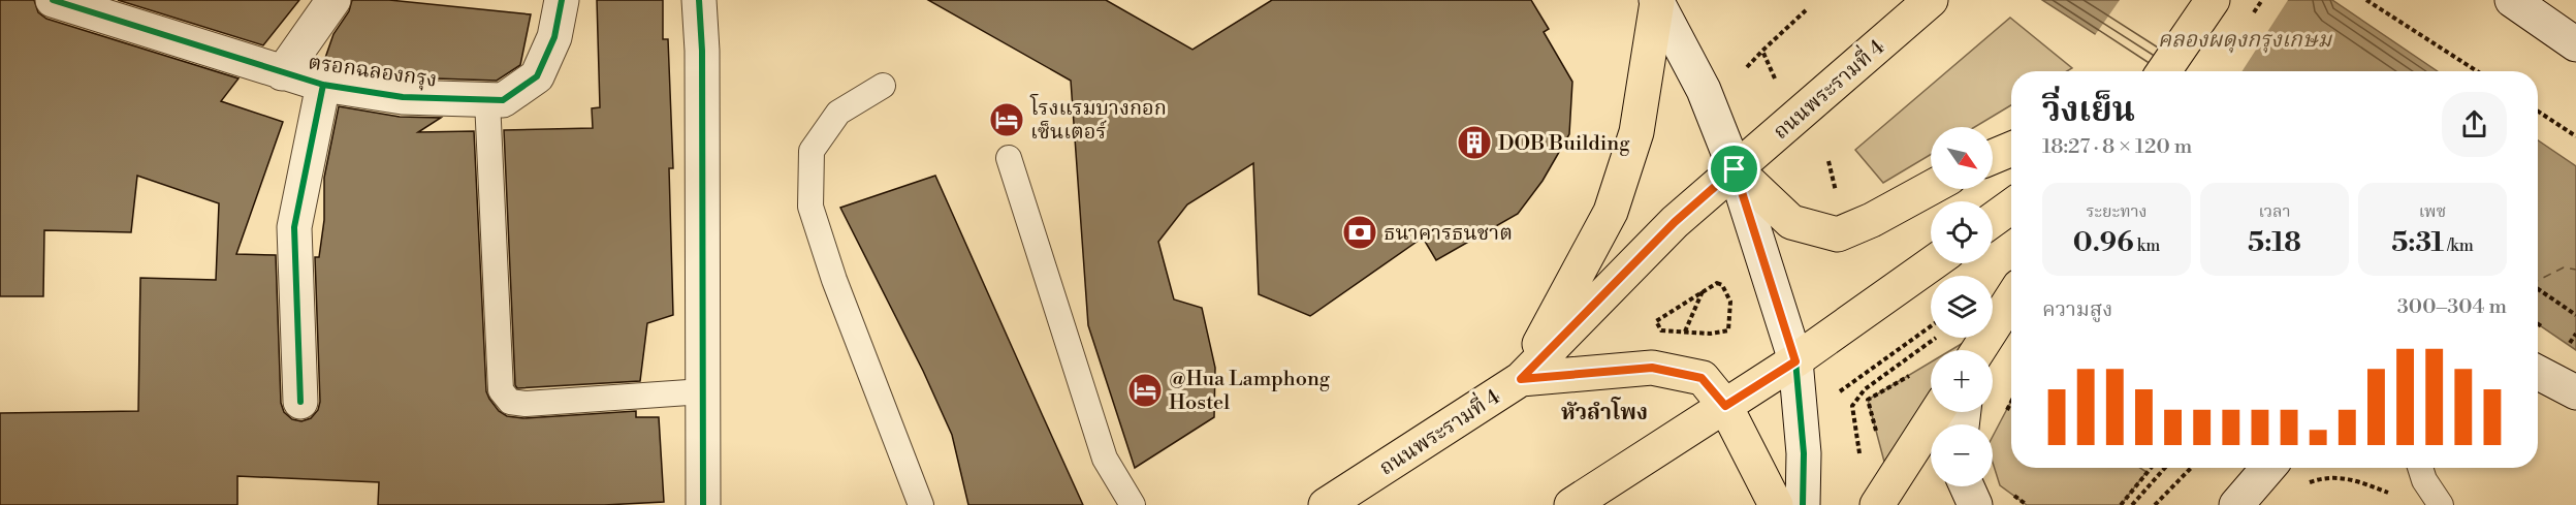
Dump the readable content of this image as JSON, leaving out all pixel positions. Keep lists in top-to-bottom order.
{
  "streets": {
    "main road": ["ถนนพระรามที่ 4"],
    "street": ["ตรอกฉลองกรุง"]
  },
  "districts": ["หัวลำโพง"],
  "water": ["คลองผดุงกรุงเกษม"],
  "places": {
    "hotel": ["โรงแรมบางกอก เซ็นเตอร์", "@Hua Lamphong Hostel"],
    "building": ["DOB Building"],
    "bank": ["ธนาคารธนชาต"]
  },
  "north": "bottom right",
  "page": {
    "heading": ["วิ่งเย็น", "18:27 · 8 × 120 m"],
    "map_buttons": ["+", "−"],
    "stats": [
      ["ระยะทาง", "0.96 km"],
      ["เวลา", "5:18"],
      ["เพซ", "5:31 /km"]
    ],
    "chart": ["ความสูง", "300–304 m"]
  }
}
